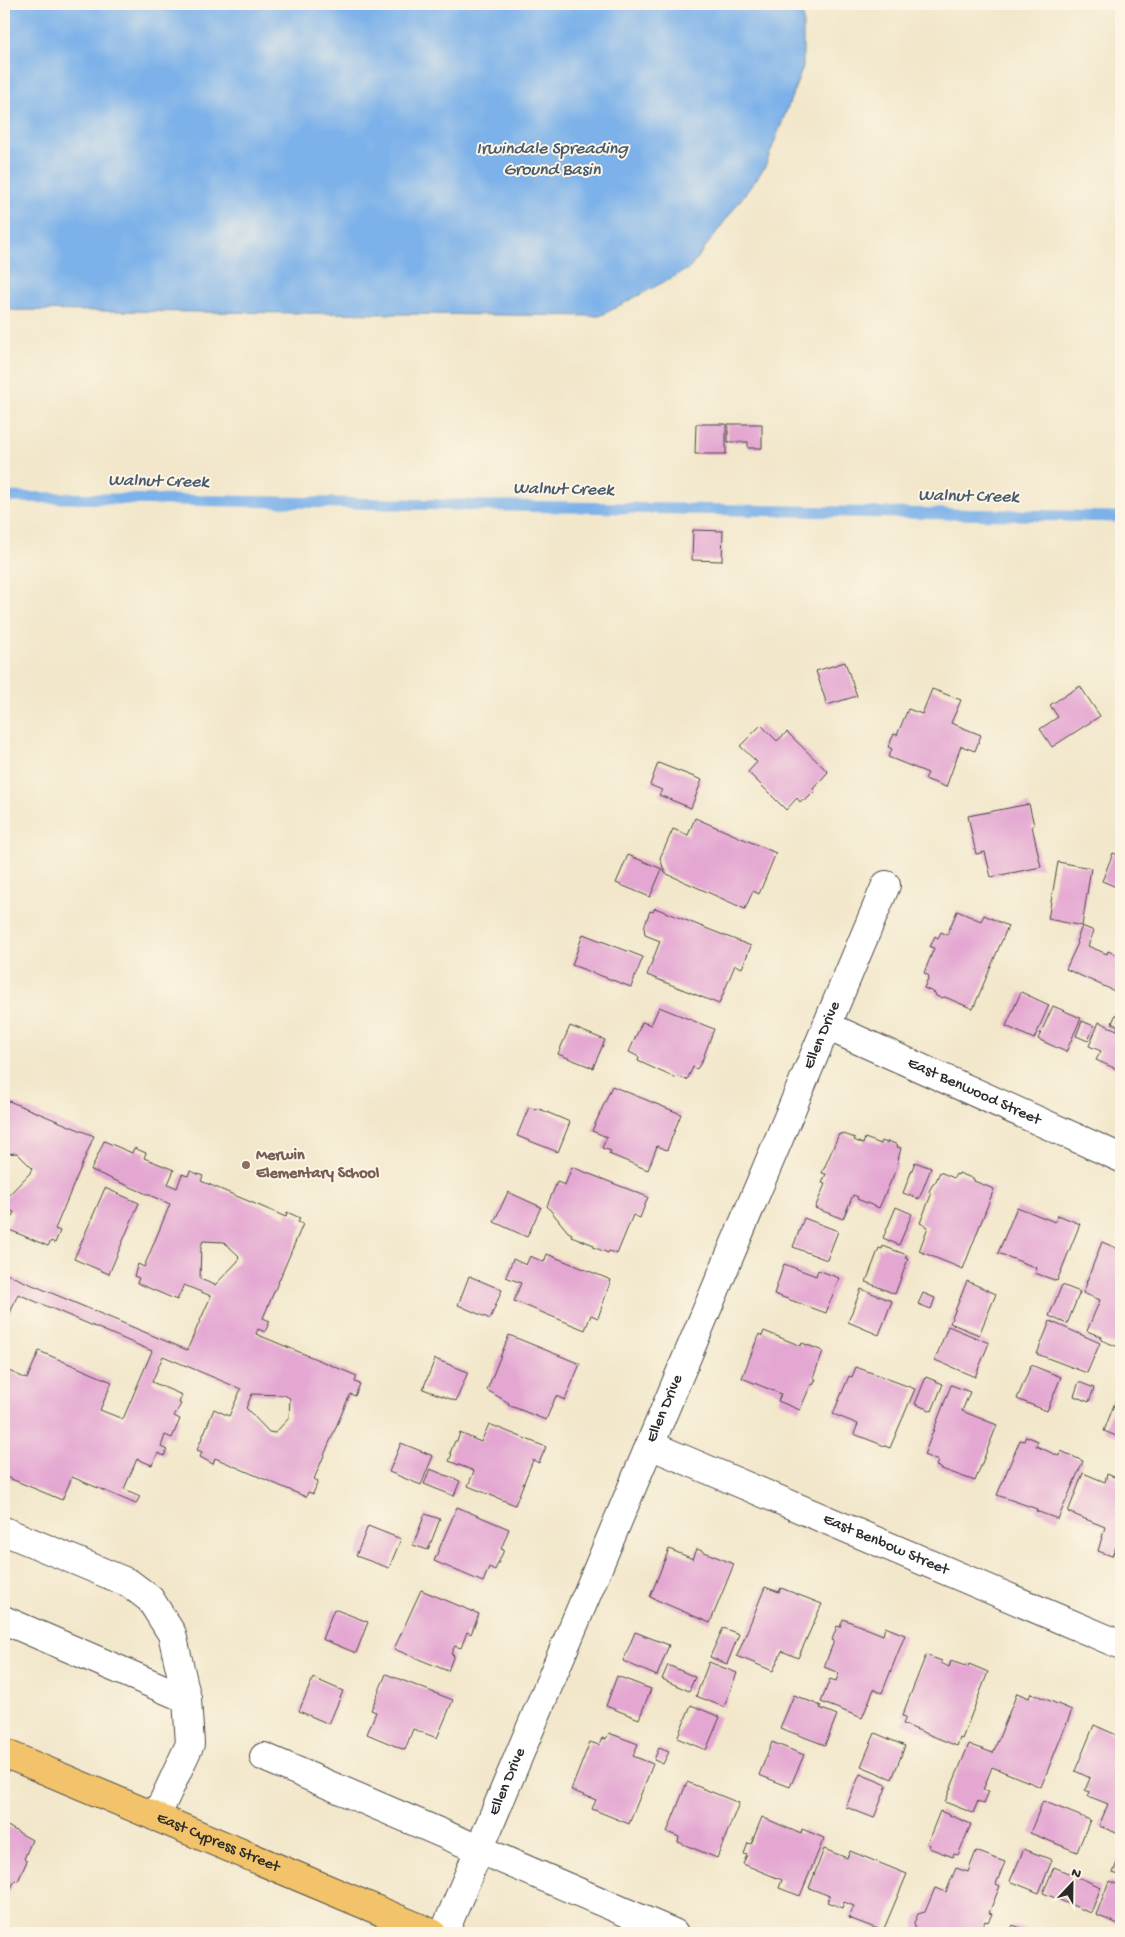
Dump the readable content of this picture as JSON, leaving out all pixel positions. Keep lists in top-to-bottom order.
{
  "streets": {
    "main road": ["East Cypress Street"],
    "street": ["Ellen Drive", "East Benwood Street", "East Benbow Street"]
  },
  "crossings": [
    ["Ellen Drive", "East Benwood Street"],
    ["Ellen Drive", "East Benbow Street"]
  ],
  "water": ["Irwindale Spreading Ground Basin", "Walnut Creek"],
  "places": ["Merwin Elementary School"],
  "north": "top"
}
